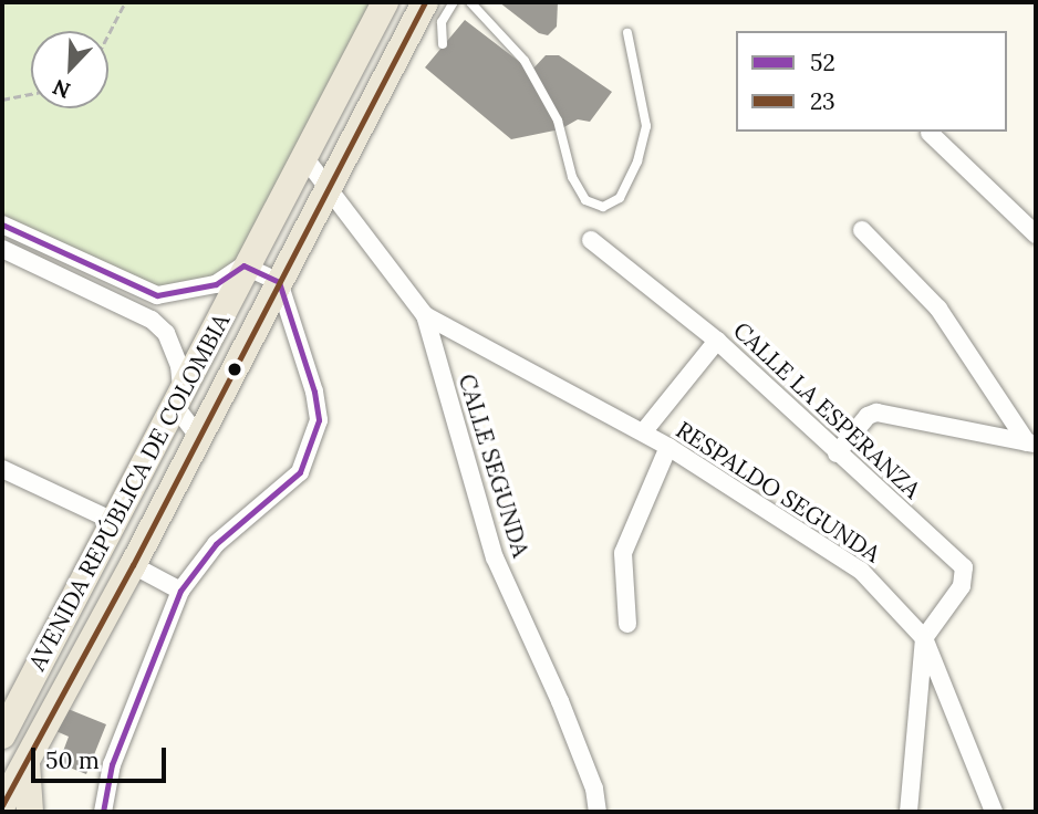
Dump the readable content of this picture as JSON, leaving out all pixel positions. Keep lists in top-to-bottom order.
{
  "streets": {
    "main road": ["AVENIDA REPÚBLICA DE COLOMBIA"],
    "street": ["CALLE LA ESPERANZA", "CALLE SEGUNDA", "RESPALDO SEGUNDA"]
  },
  "crossings": [
    ["CALLE LA ESPERANZA", "RESPALDO SEGUNDA"],
    ["CALLE SEGUNDA", "AVENIDA REPÚBLICA DE COLOMBIA"],
    ["CALLE SEGUNDA", "RESPALDO SEGUNDA"]
  ],
  "lines": ["transit line 23", "transit line 52"],
  "legend": ["52", "23"],
  "scale_bar": "50 m",
  "north": "bottom left"
}
